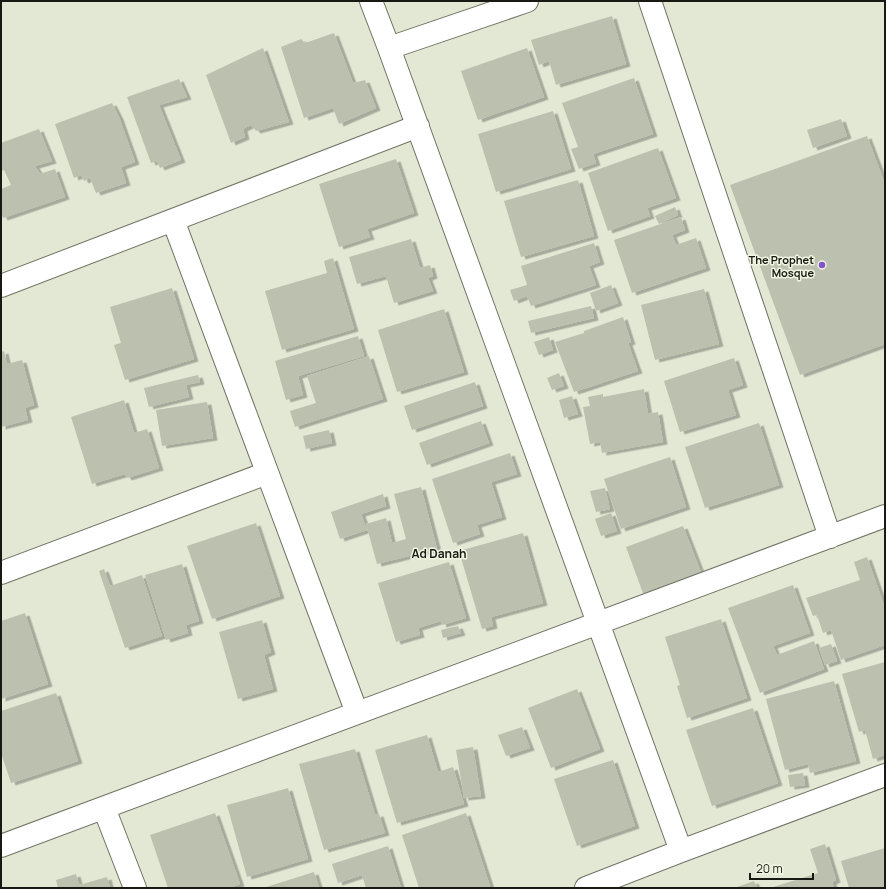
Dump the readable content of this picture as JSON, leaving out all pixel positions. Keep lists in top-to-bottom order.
{
  "districts": ["Ad Danah"],
  "places": ["The Prophet Mosque"],
  "scale_bar": "20 m"
}
